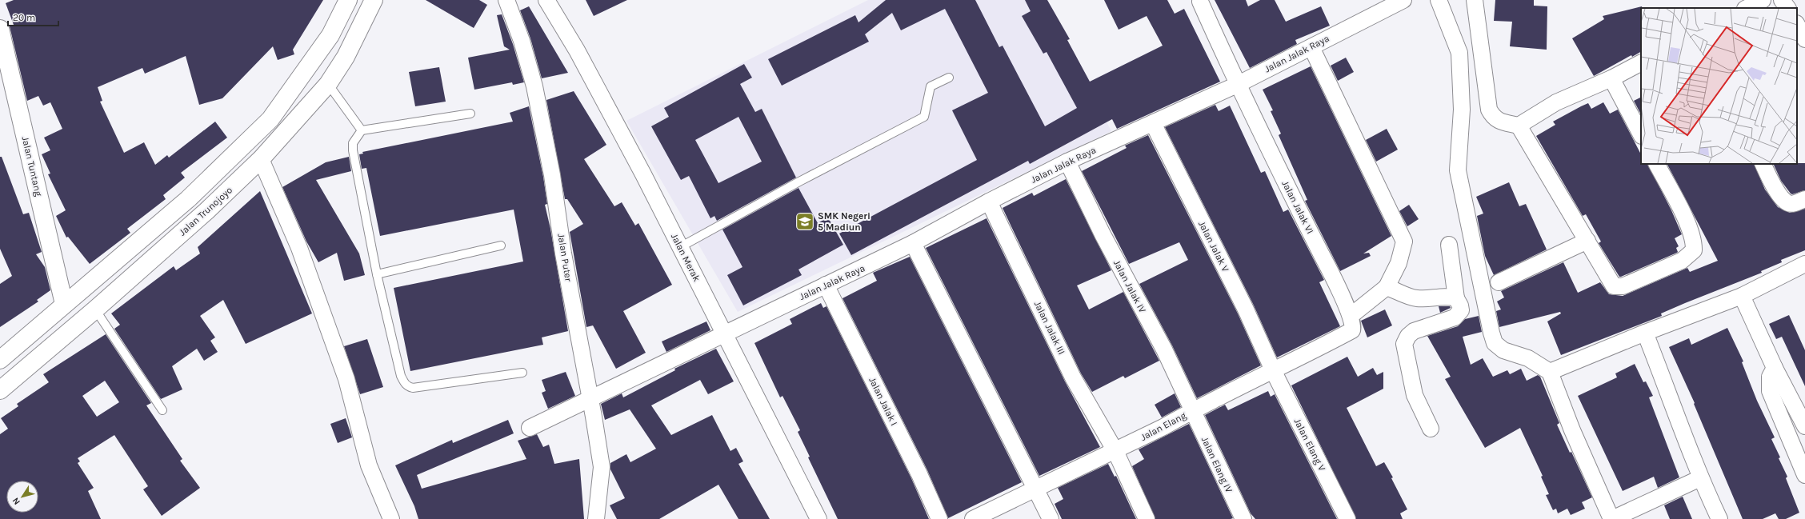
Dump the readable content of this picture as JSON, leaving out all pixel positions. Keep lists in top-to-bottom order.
{
  "streets": {
    "main road": ["Jalan Tuntang", "Jalan Trunojoyo"],
    "street": [
      "Jalan Jalak Raya",
      "Jalan Jalak VI",
      "Jalan Jalak V",
      "Jalan Puter",
      "Jalan Merak",
      "Jalan Jalak IV",
      "Jalan Jalak III",
      "Jalan Jalak I",
      "Jalan Elang",
      "Jalan Elang V",
      "Jalan Elang IV"
    ]
  },
  "crossings": [
    ["Jalan Jalak Raya", "Jalan Jalak VI"],
    ["Jalan Jalak Raya", "Jalan Jalak V"],
    ["Jalan Jalak Raya", "Jalan Puter"],
    ["Jalan Jalak Raya", "Jalan Merak"],
    ["Jalan Jalak Raya", "Jalan Jalak IV"],
    ["Jalan Jalak Raya", "Jalan Jalak III"],
    ["Jalan Jalak Raya", "Jalan Jalak I"],
    ["Jalan Jalak VI", "Jalan Elang"],
    ["Jalan Jalak V", "Jalan Elang"],
    ["Jalan Jalak V", "Jalan Elang V"],
    ["Jalan Jalak IV", "Jalan Elang"],
    ["Jalan Jalak IV", "Jalan Elang IV"],
    ["Jalan Jalak III", "Jalan Elang"],
    ["Jalan Elang", "Jalan Elang V"],
    ["Jalan Elang", "Jalan Elang IV"]
  ],
  "places": {
    "school or university": ["SMK Negeri 5 Madiun"]
  },
  "scale_bar": "20 m",
  "north": "bottom left"
}
